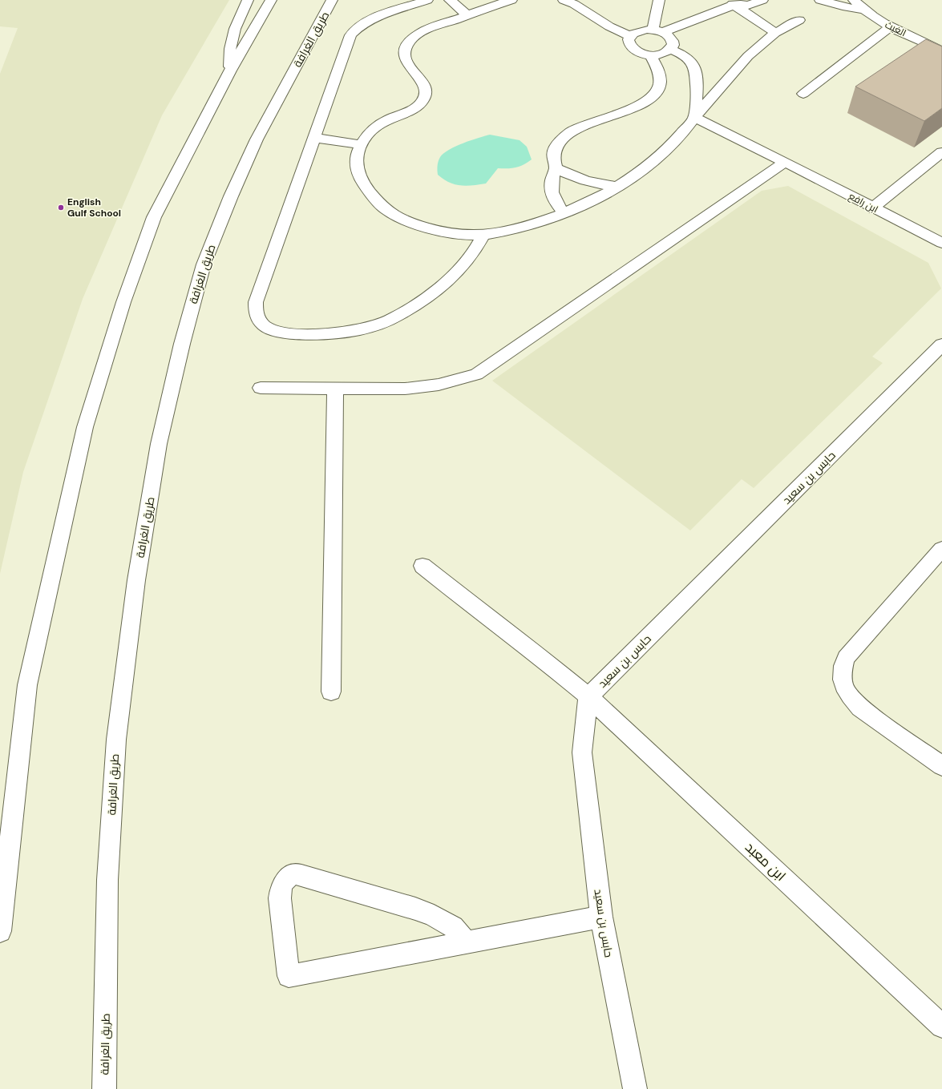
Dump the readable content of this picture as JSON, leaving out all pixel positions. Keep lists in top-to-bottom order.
{
  "streets": {
    "main road": [
      "الغيث",
      "طريق الغرافة",
      "ابن رافع",
      "حابس بن سعيد",
      "ابن معبد"
    ]
  },
  "crossings": [
    ["حابس بن سعيد", "ابن معبد"]
  ],
  "places": ["English Gulf School"]
}
